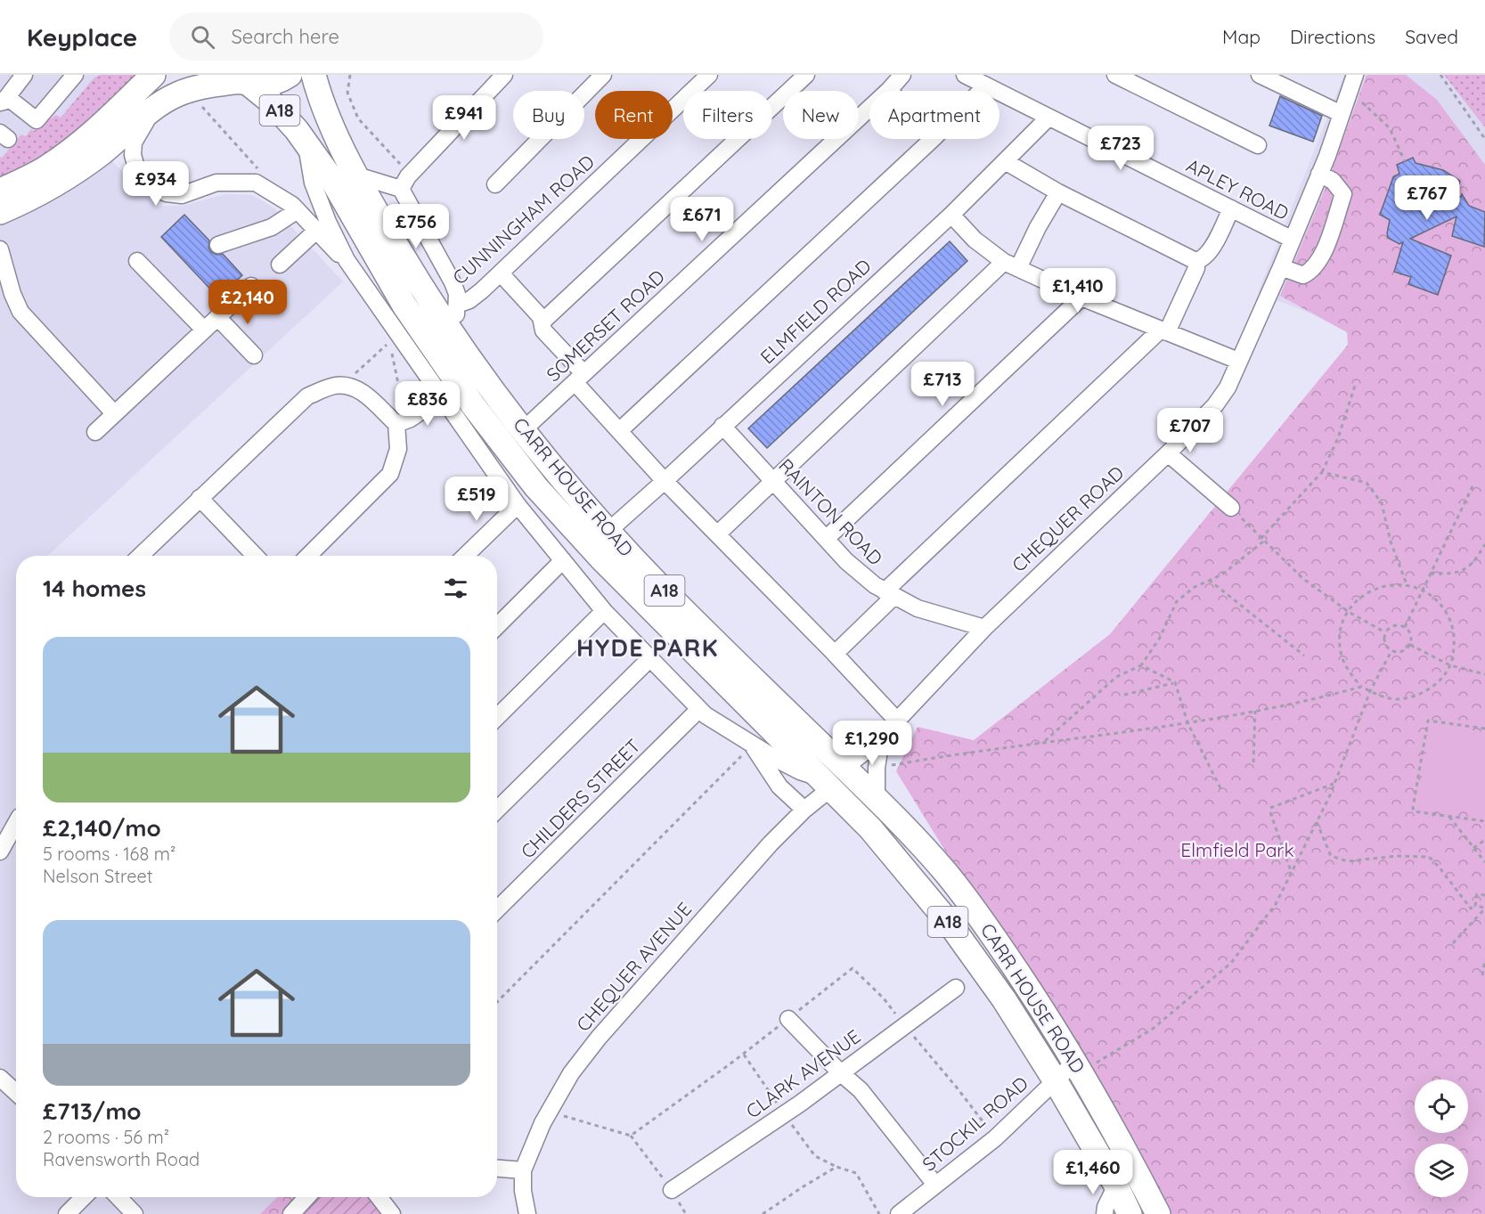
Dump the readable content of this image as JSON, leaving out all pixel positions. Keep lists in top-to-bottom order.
{
  "streets": {
    "highway": ["A18", "CARR HOUSE ROAD"],
    "street": [
      "APLEY ROAD",
      "CUNNINGHAM ROAD",
      "ELMFIELD ROAD",
      "SOMERSET ROAD",
      "RAINTON ROAD",
      "CHEQUER ROAD",
      "CHILDERS STREET",
      "CHEQUER AVENUE",
      "CLARK AVENUE",
      "STOCKIL ROAD"
    ]
  },
  "crossings": [
    ["APLEY ROAD", "ELMFIELD ROAD"],
    ["APLEY ROAD", "CHEQUER ROAD"],
    ["ELMFIELD ROAD", "CARR HOUSE ROAD"],
    ["ELMFIELD ROAD", "RAINTON ROAD"],
    ["SOMERSET ROAD", "CARR HOUSE ROAD"],
    ["CARR HOUSE ROAD", "CHEQUER ROAD"],
    ["CARR HOUSE ROAD", "CHEQUER AVENUE"],
    ["CARR HOUSE ROAD", "STOCKIL ROAD"],
    ["RAINTON ROAD", "CHEQUER ROAD"]
  ],
  "districts": ["HYDE PARK"],
  "parks": ["Elmfield Park"],
  "page": {
    "header": "Keyplace",
    "search": "Search here",
    "nav": ["Map", "Directions", "Saved"],
    "chip": [
      "Buy",
      "Rent",
      "Filters",
      "New",
      "Apartment"
    ],
    "price": [
      "£941",
      "£723",
      "£934",
      "£767",
      "£671",
      "£756",
      "£1,410",
      "£2,140",
      "£713",
      "£836",
      "£707",
      "£519",
      "£1,290",
      "£1,460"
    ],
    "heading": "14 homes",
    "list": [
      {
        "name": "£2,140/mo",
        "note": "5 rooms · 168 m² · Nelson Street"
      },
      {
        "name": "£713/mo",
        "note": "2 rooms · 56 m² · Ravensworth Road"
      }
    ]
  }
}
